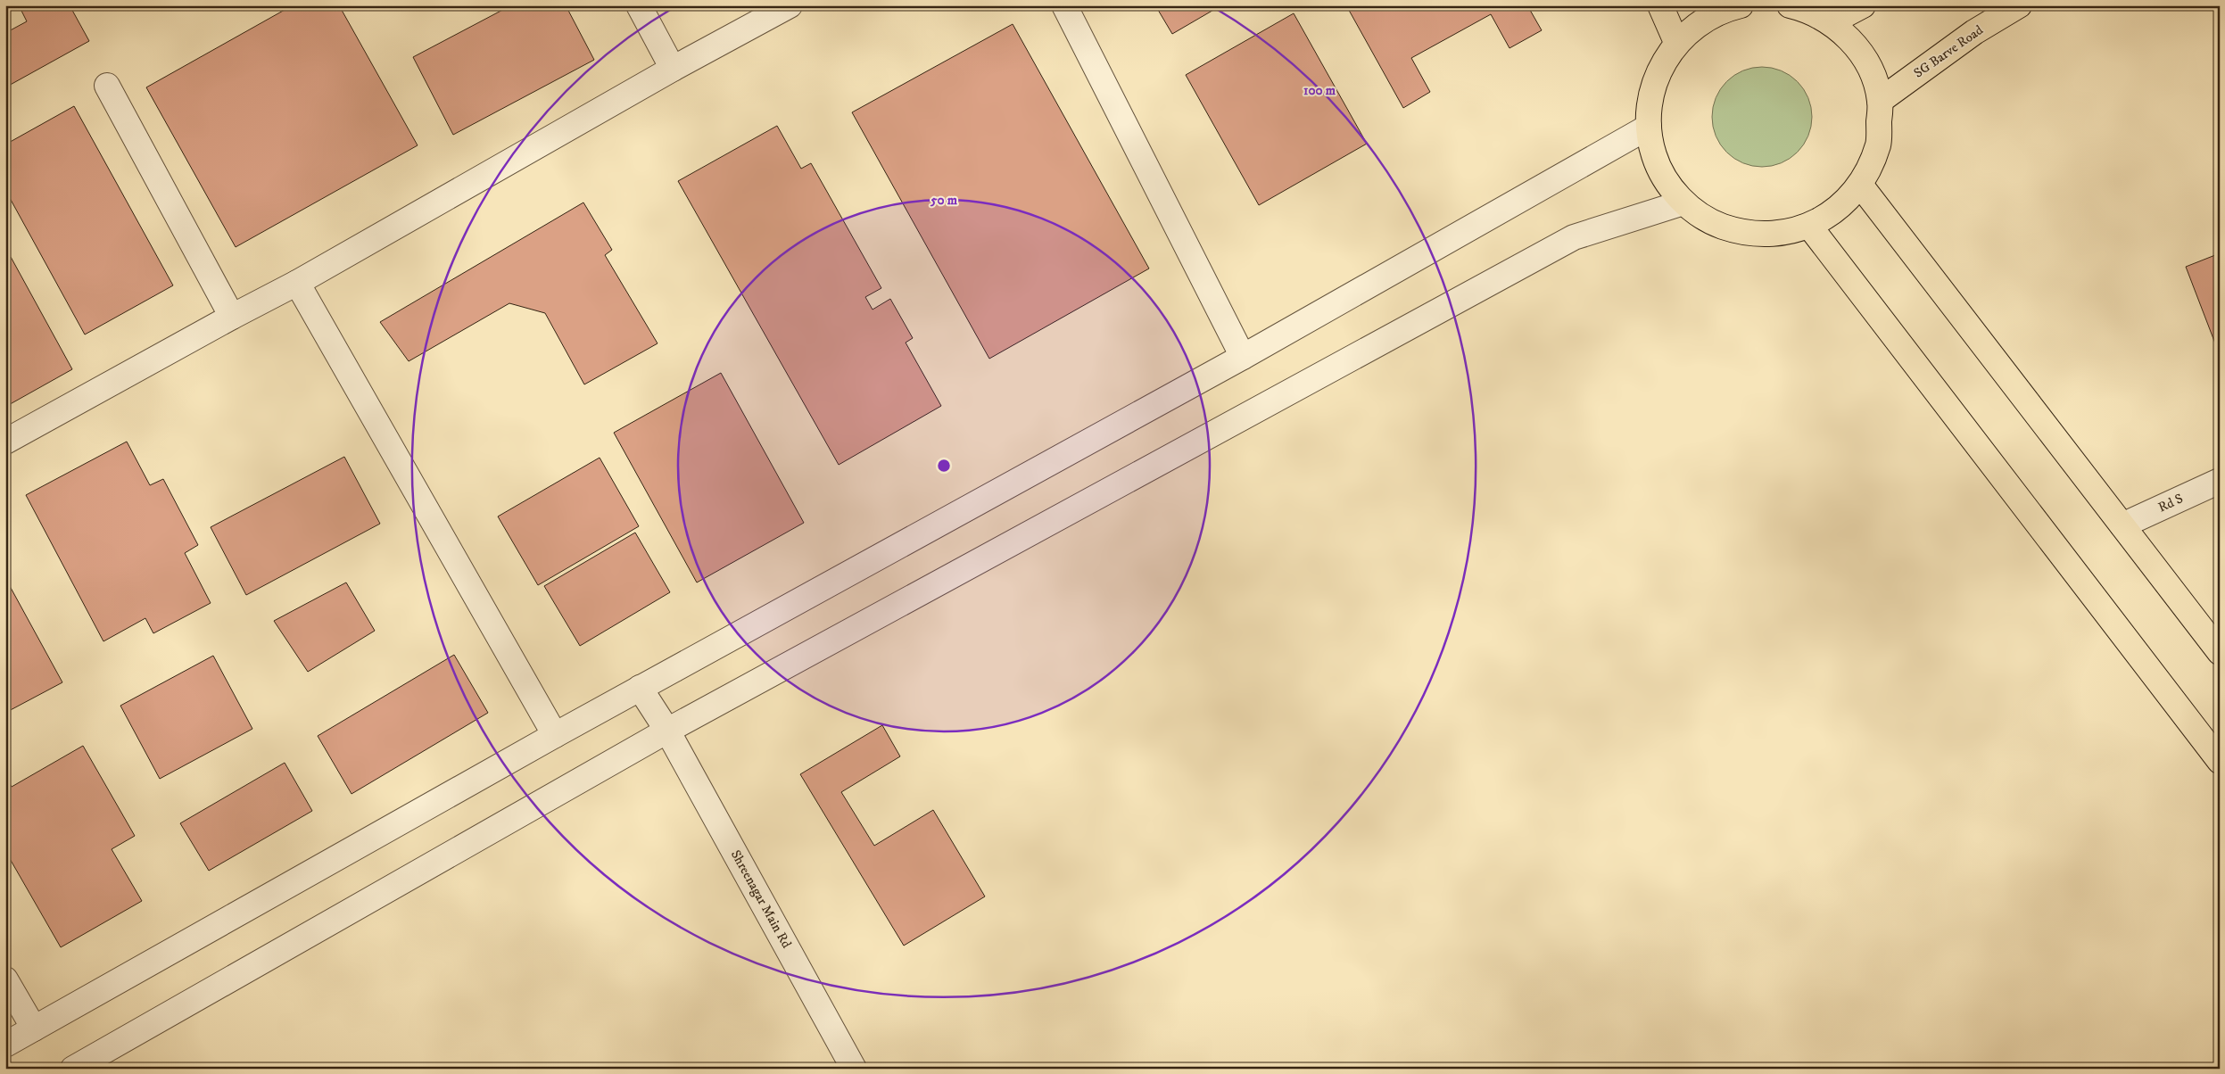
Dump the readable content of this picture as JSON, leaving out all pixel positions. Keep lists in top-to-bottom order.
{
  "streets": {
    "main road": ["SG Barve Road"],
    "street": ["Rd S", "Shreenagar Main Rd"]
  },
  "rings": ["100 m", "50 m"]
}
